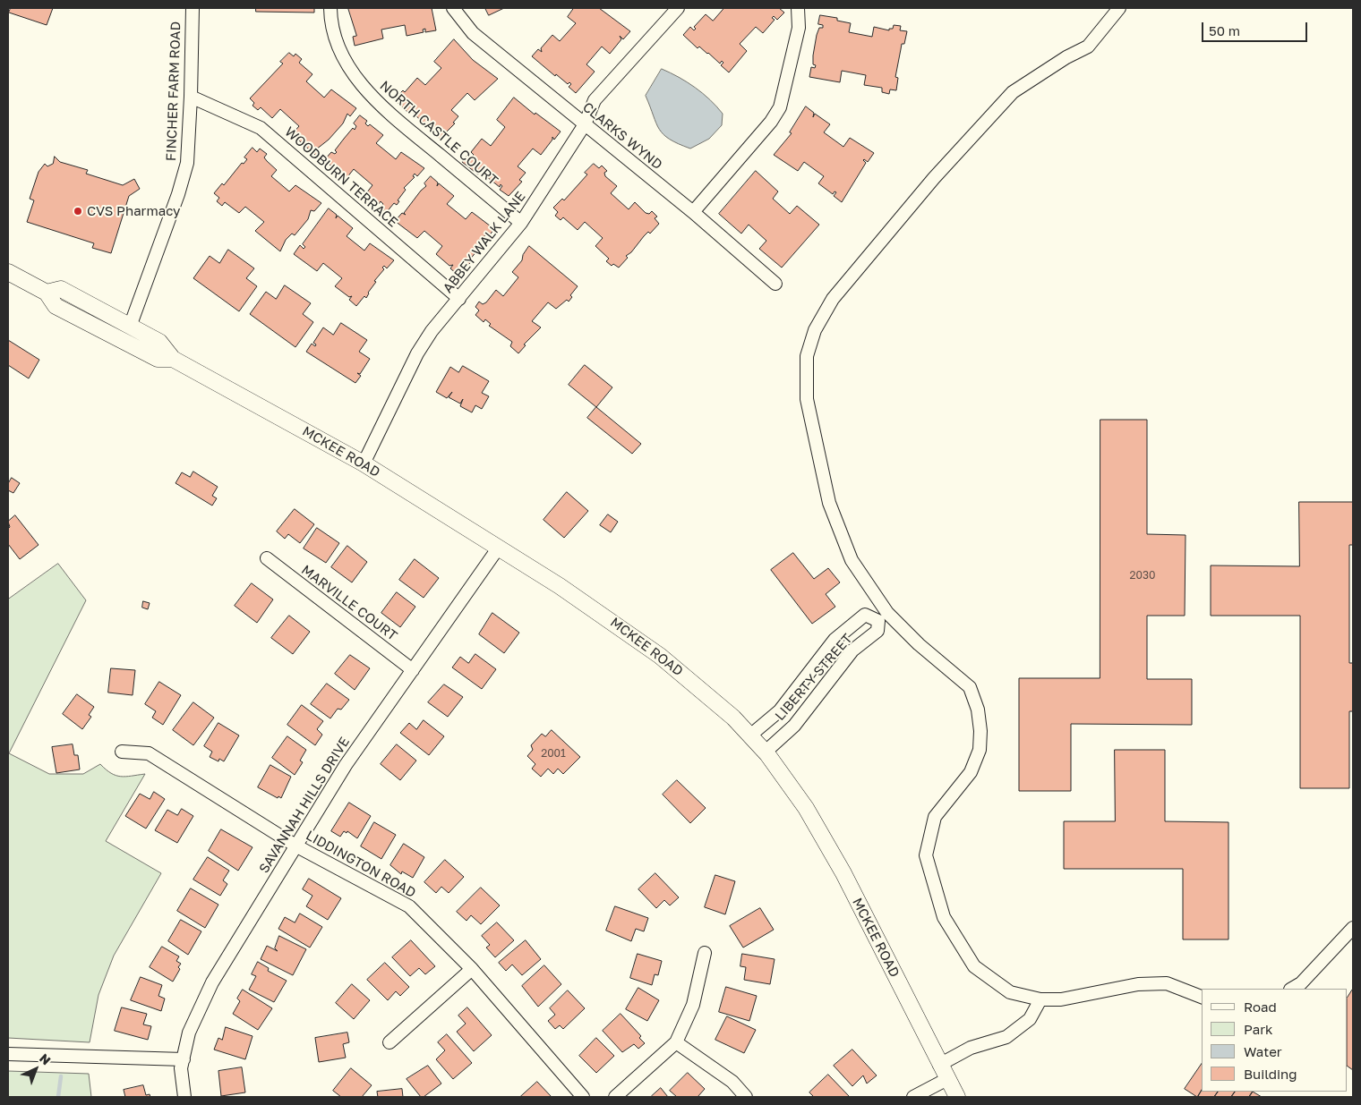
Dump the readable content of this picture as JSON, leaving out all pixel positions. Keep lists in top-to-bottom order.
{
  "streets": {
    "street": [
      "FINCHER FARM ROAD",
      "NORTH CASTLE COURT",
      "CLARKS WYND",
      "WOODBURN TERRACE",
      "ABBEY WALK LANE",
      "MCKEE ROAD",
      "MARVILLE COURT",
      "LIBERTY STREET",
      "SAVANNAH HILLS DRIVE",
      "LIDDINGTON ROAD"
    ]
  },
  "crossings": [
    ["FINCHER FARM ROAD", "WOODBURN TERRACE"],
    ["FINCHER FARM ROAD", "MCKEE ROAD"],
    ["NORTH CASTLE COURT", "ABBEY WALK LANE"],
    ["CLARKS WYND", "ABBEY WALK LANE"],
    ["WOODBURN TERRACE", "ABBEY WALK LANE"],
    ["ABBEY WALK LANE", "MCKEE ROAD"],
    ["MCKEE ROAD", "LIBERTY STREET"],
    ["MCKEE ROAD", "SAVANNAH HILLS DRIVE"],
    ["MARVILLE COURT", "SAVANNAH HILLS DRIVE"],
    ["SAVANNAH HILLS DRIVE", "LIDDINGTON ROAD"]
  ],
  "places": ["CVS Pharmacy"],
  "house_numbers": ["2030", "2001"],
  "legend": [
    "Road",
    "Park",
    "Water",
    "Building"
  ],
  "scale_bar": "50 m",
  "north": "top right"
}
